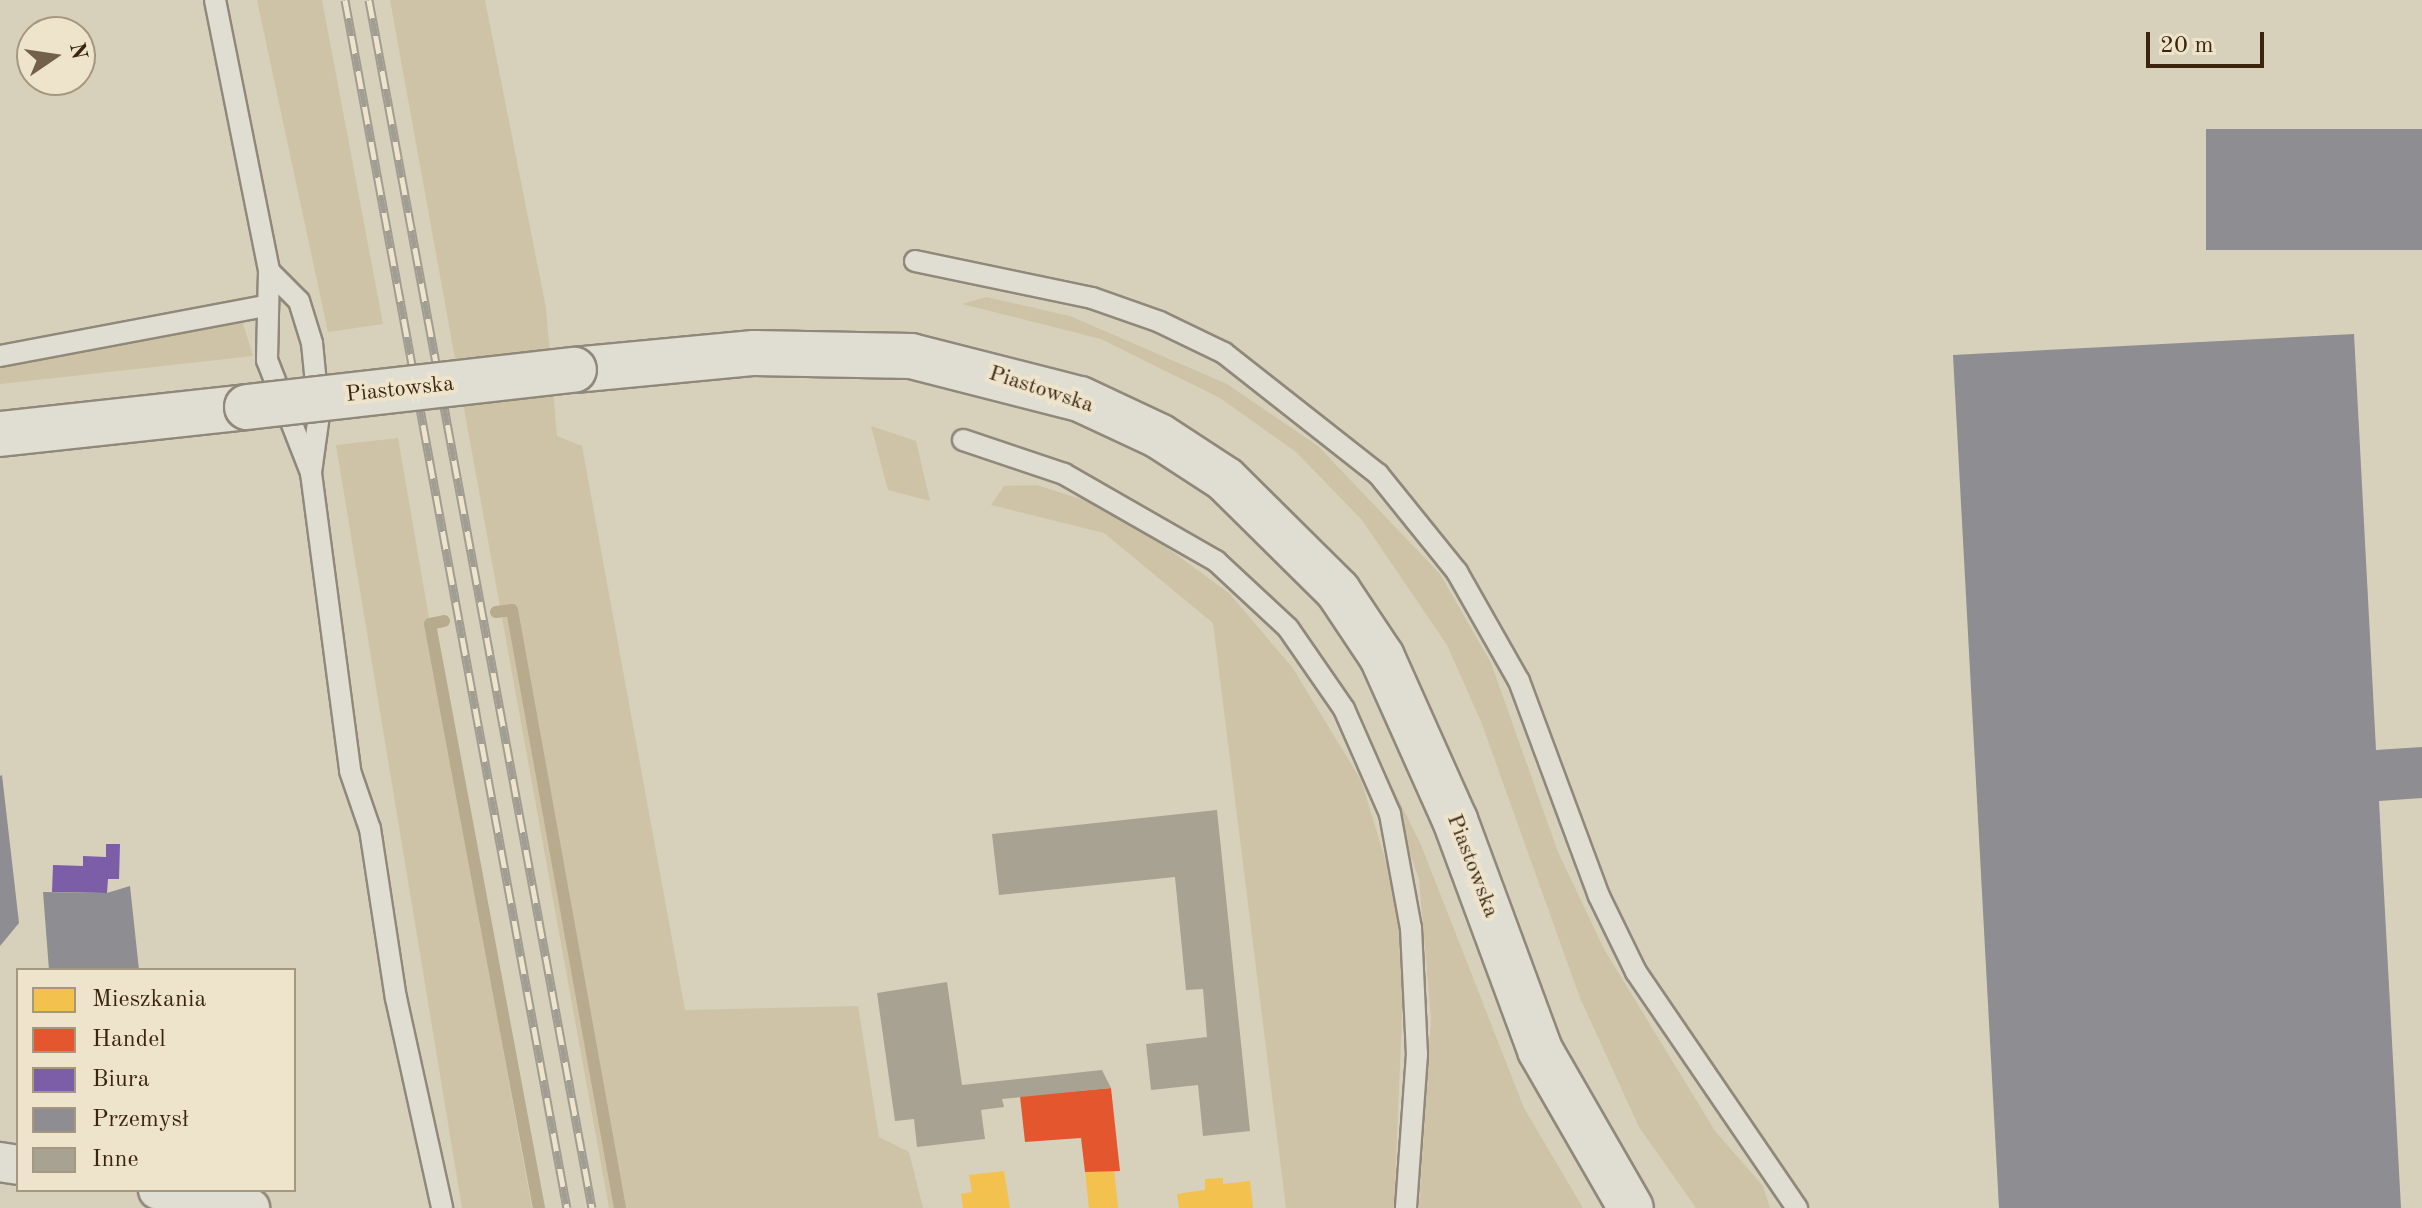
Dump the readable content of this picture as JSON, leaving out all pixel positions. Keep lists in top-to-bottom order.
{
  "streets": {
    "street": ["Piastowska"]
  },
  "legend": [
    "Mieszkania",
    "Handel",
    "Biura",
    "Przemysł",
    "Inne"
  ],
  "scale_bar": "20 m",
  "north": "right"
}
